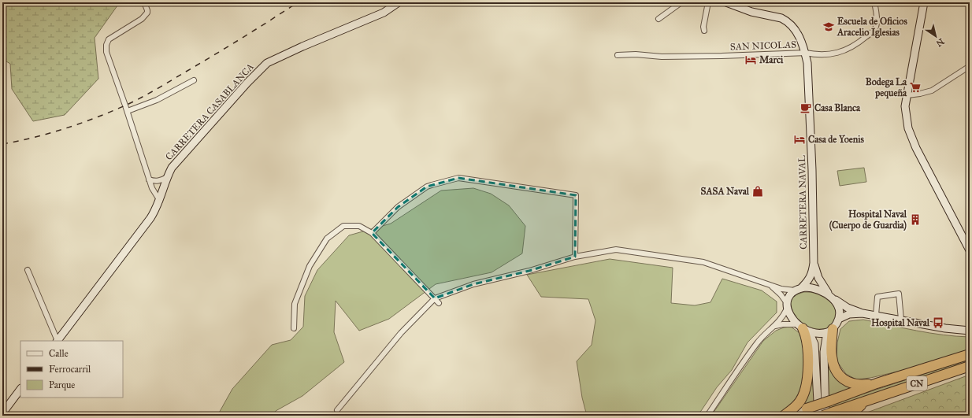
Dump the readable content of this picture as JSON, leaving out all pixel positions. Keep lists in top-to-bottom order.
{
  "streets": {
    "highway": ["CN"],
    "main road": ["CARRETERA CASABLANCA", "CARRETERA NAVAL"],
    "street": ["SAN NICOLAS"]
  },
  "crossings": [
    ["SAN NICOLAS", "CARRETERA NAVAL"]
  ],
  "places": {
    "school or university": ["Escuela de Oficios Aracelio Iglesias"],
    "hotel": ["Marci", "Casa de Yoenis"],
    "supermarket": ["Bodega La pequeña"],
    "cafe": ["Casa Blanca"],
    "shop": ["SASA Naval"],
    "building": ["Hospital Naval (Cuerpo de Guardia)"],
    "bus stop": ["Hospital Naval"]
  },
  "legend": ["Calle", "Ferrocarril", "Parque"],
  "north": "bottom right"
}
